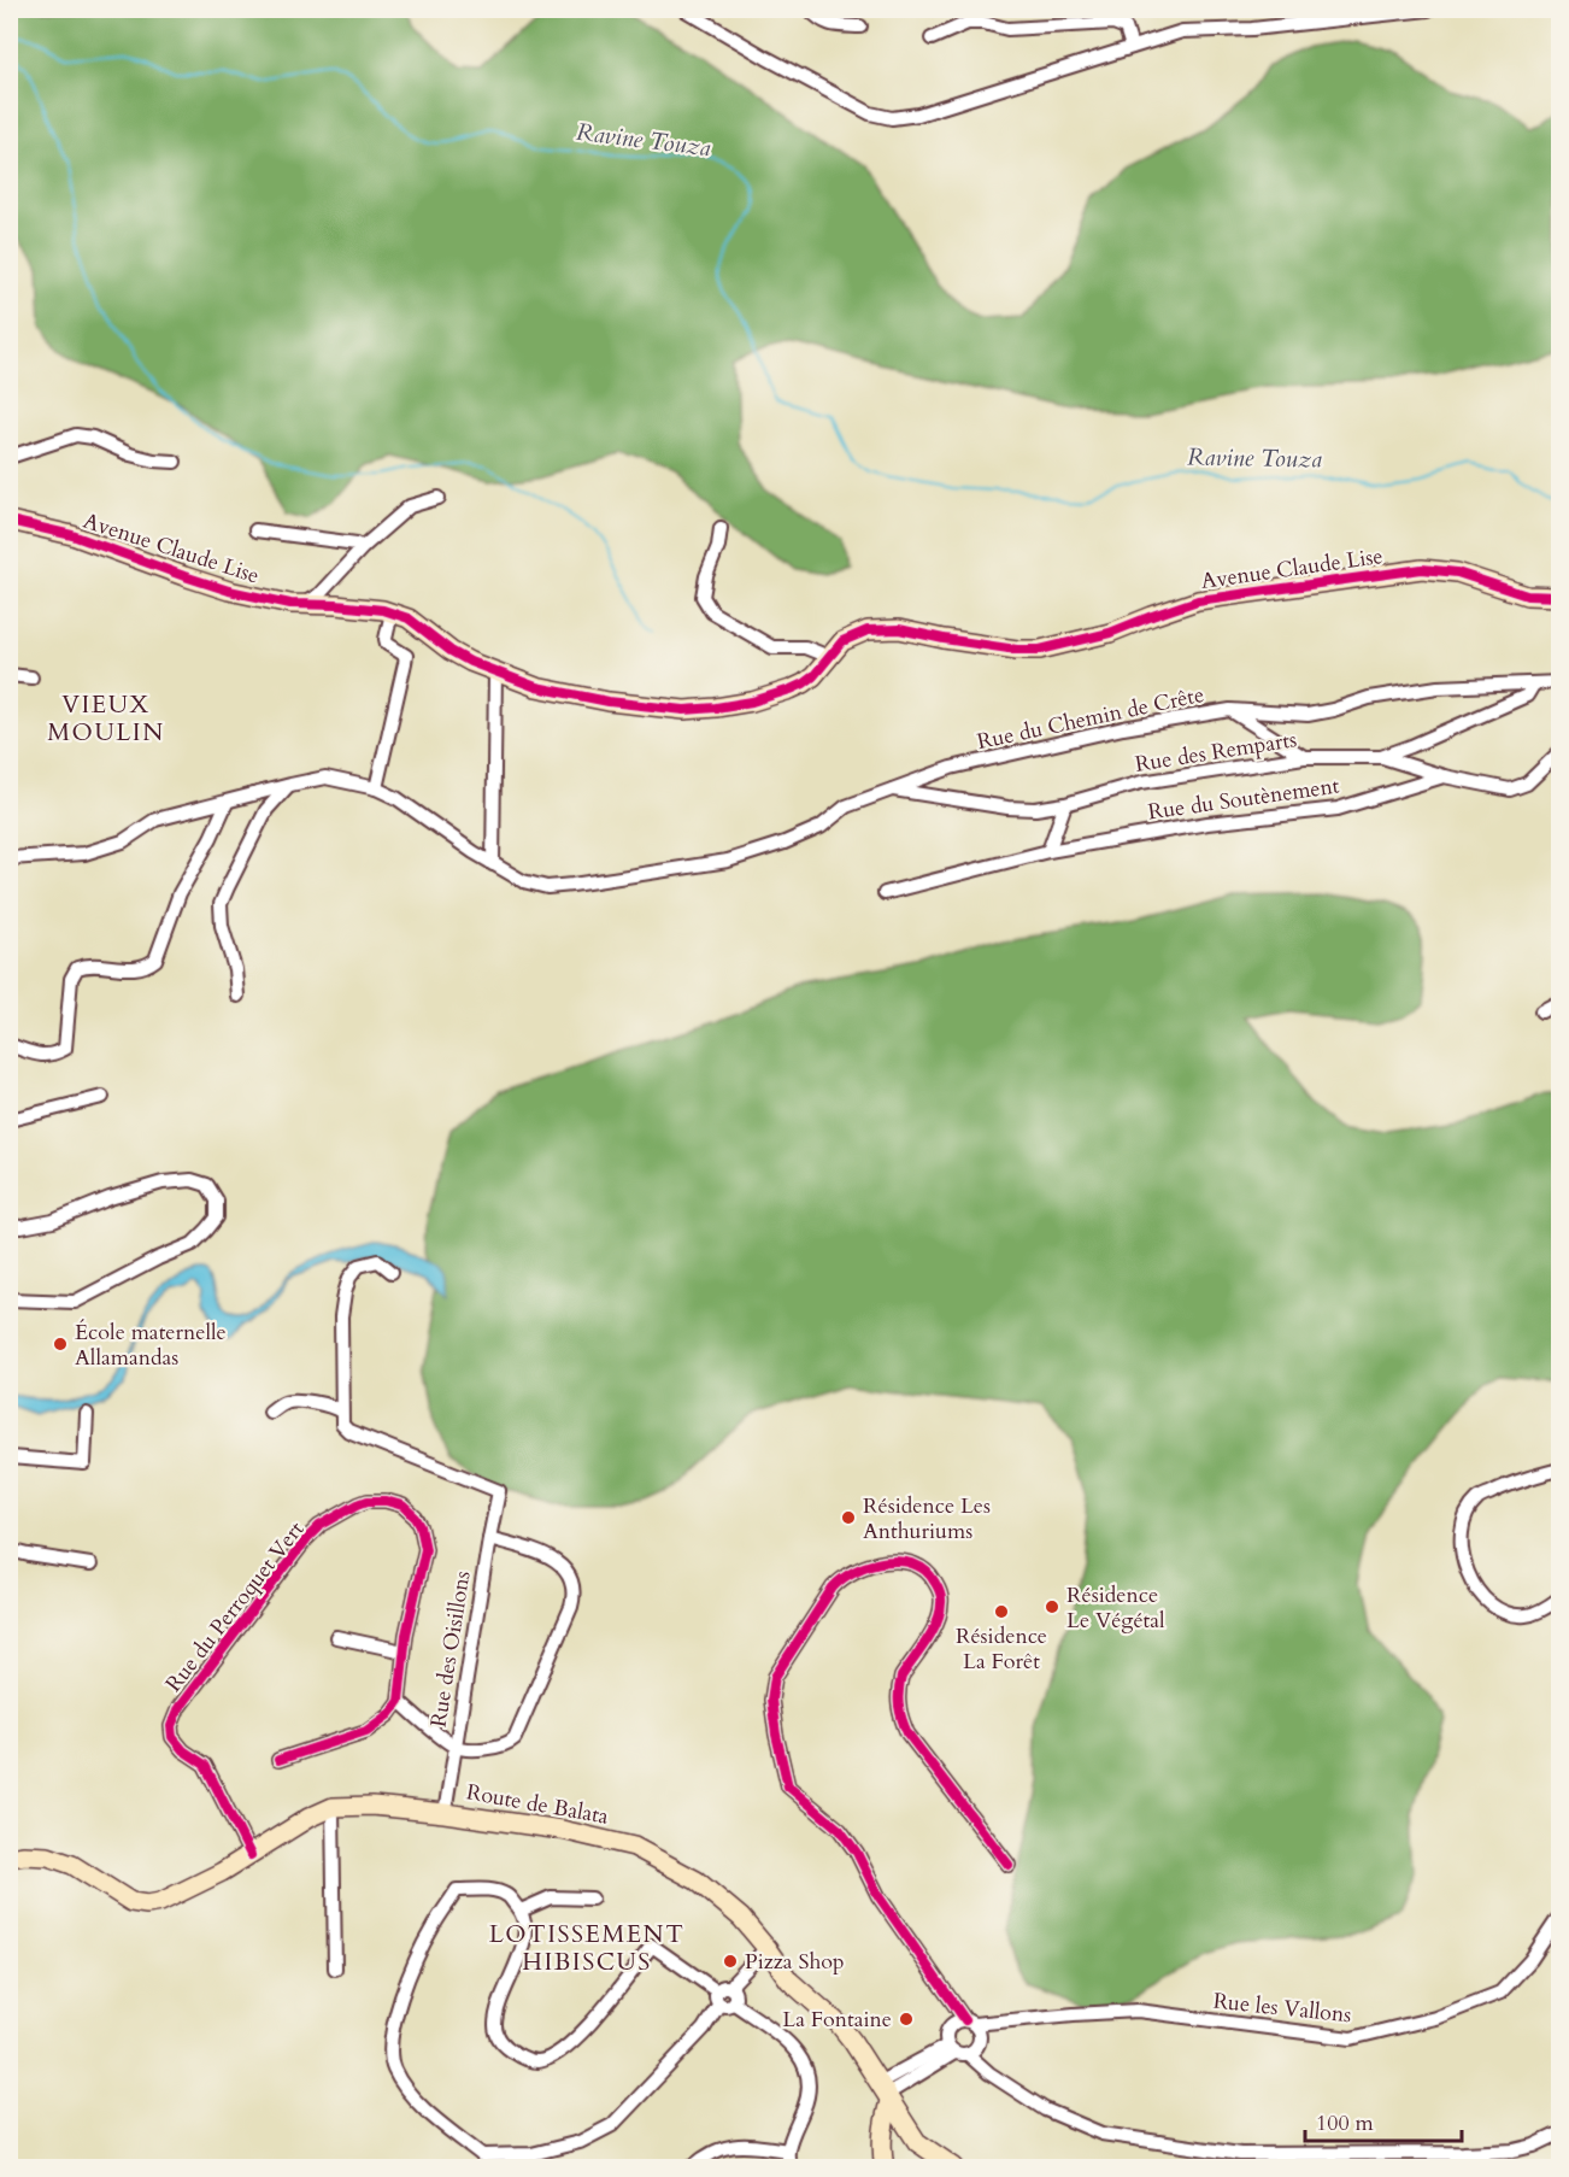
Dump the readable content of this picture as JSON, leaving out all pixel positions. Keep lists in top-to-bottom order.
{
  "streets": {
    "street": [
      "Avenue Claude Lise",
      "Rue du Chemin de Crête",
      "Rue des Remparts",
      "Rue du Soutènement",
      "Rue du Perroquet Vert",
      "Rue des Oisillons",
      "Route de Balata",
      "Rue les Vallons"
    ]
  },
  "crossings": [
    ["Rue du Chemin de Crête", "Rue des Remparts"],
    ["Rue du Perroquet Vert", "Route de Balata"],
    ["Rue des Oisillons", "Route de Balata"]
  ],
  "districts": ["VIEUX MOULIN", "LOTISSEMENT HIBISCUS"],
  "water": ["Ravine Touza"],
  "places": [
    "École maternelle Allamandas",
    "Résidence Les Anthuriums",
    "Résidence Le Végétal",
    "Résidence La Forêt",
    "Pizza Shop",
    "La Fontaine"
  ],
  "scale_bar": "100 m"
}
